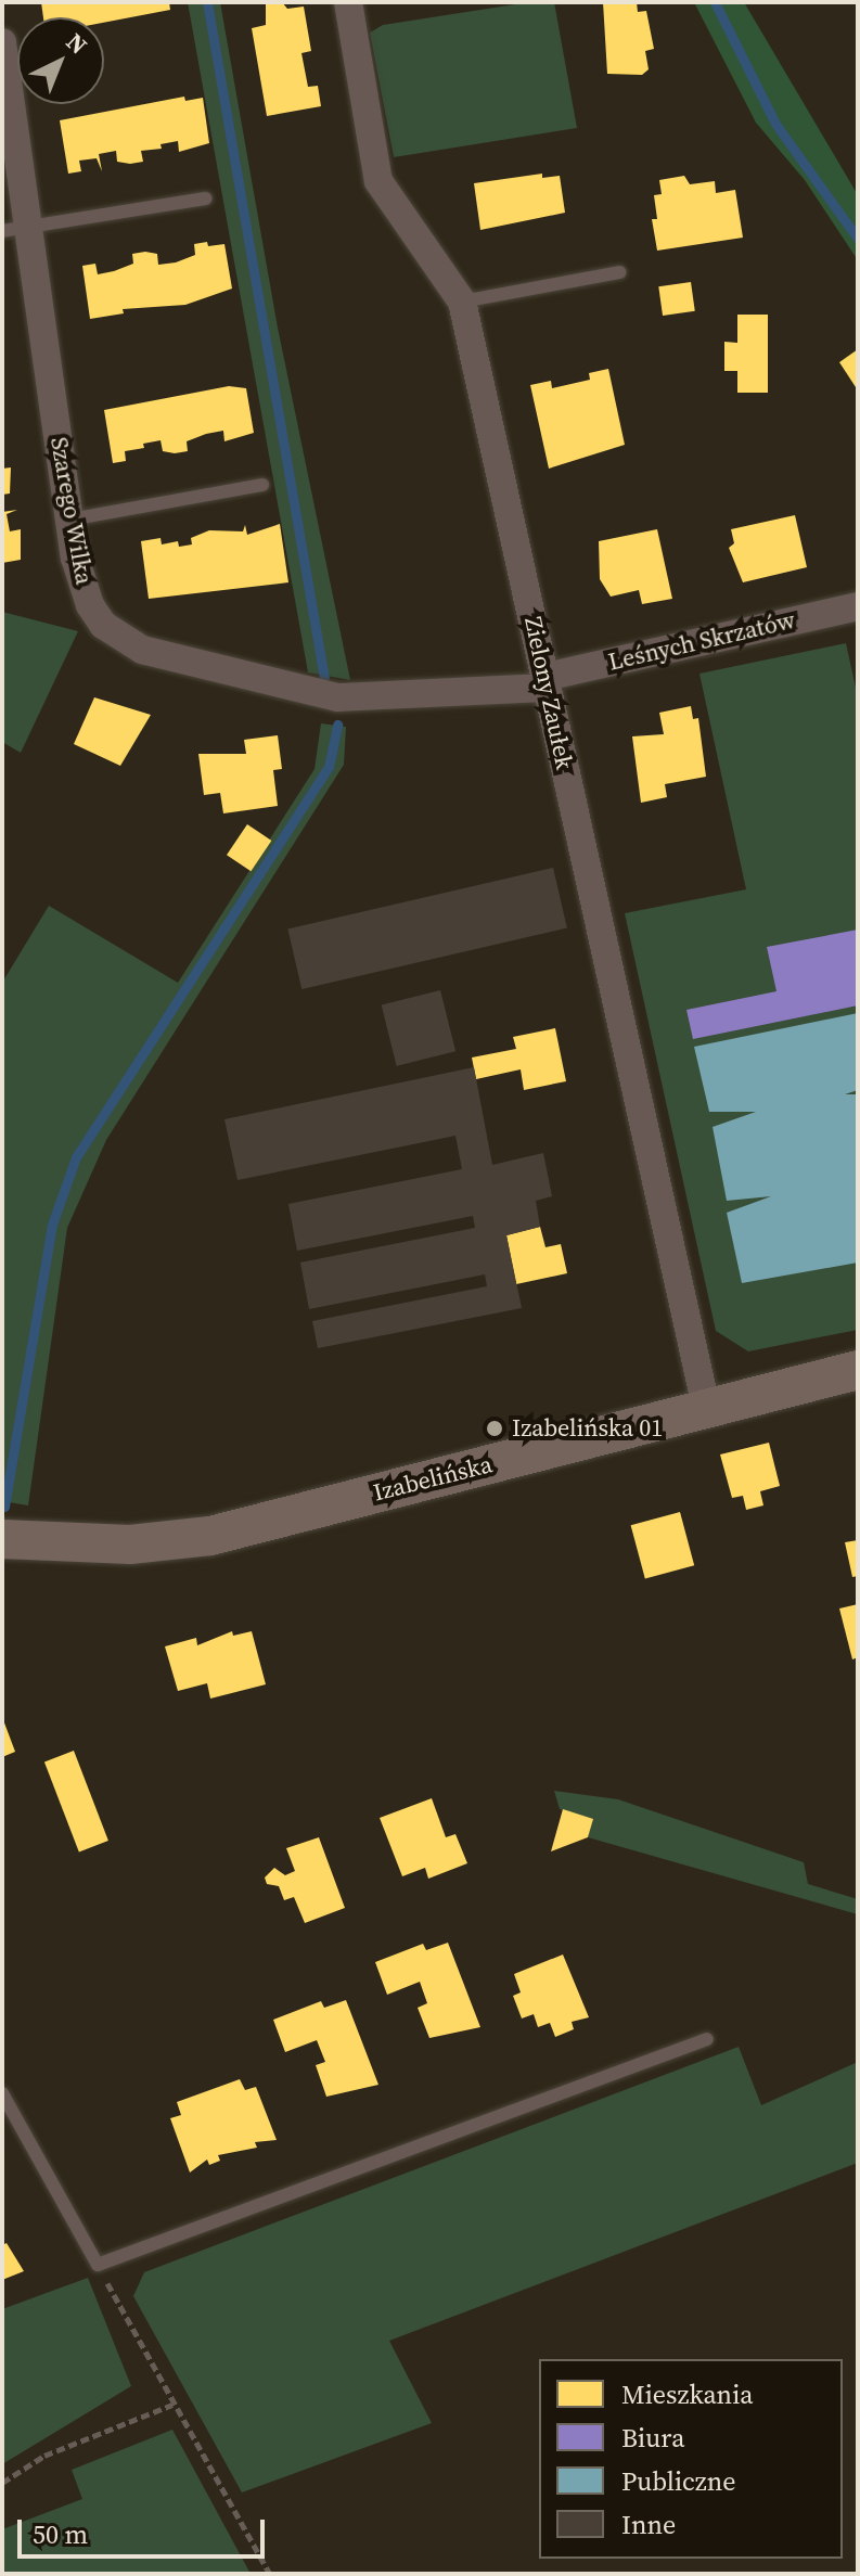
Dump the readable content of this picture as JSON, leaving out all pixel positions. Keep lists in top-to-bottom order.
{
  "streets": {
    "street": [
      "Szarego Wilka",
      "Leśnych Skrzatów",
      "Zielony Zaułek",
      "Izabelińska"
    ]
  },
  "crossings": [
    ["Szarego Wilka", "Leśnych Skrzatów"],
    ["Szarego Wilka", "Zielony Zaułek"],
    ["Leśnych Skrzatów", "Zielony Zaułek"],
    ["Zielony Zaułek", "Izabelińska"]
  ],
  "places": ["Izabelińska 01"],
  "legend": [
    "Mieszkania",
    "Biura",
    "Publiczne",
    "Inne"
  ],
  "scale_bar": "50 m",
  "north": "top right"
}
